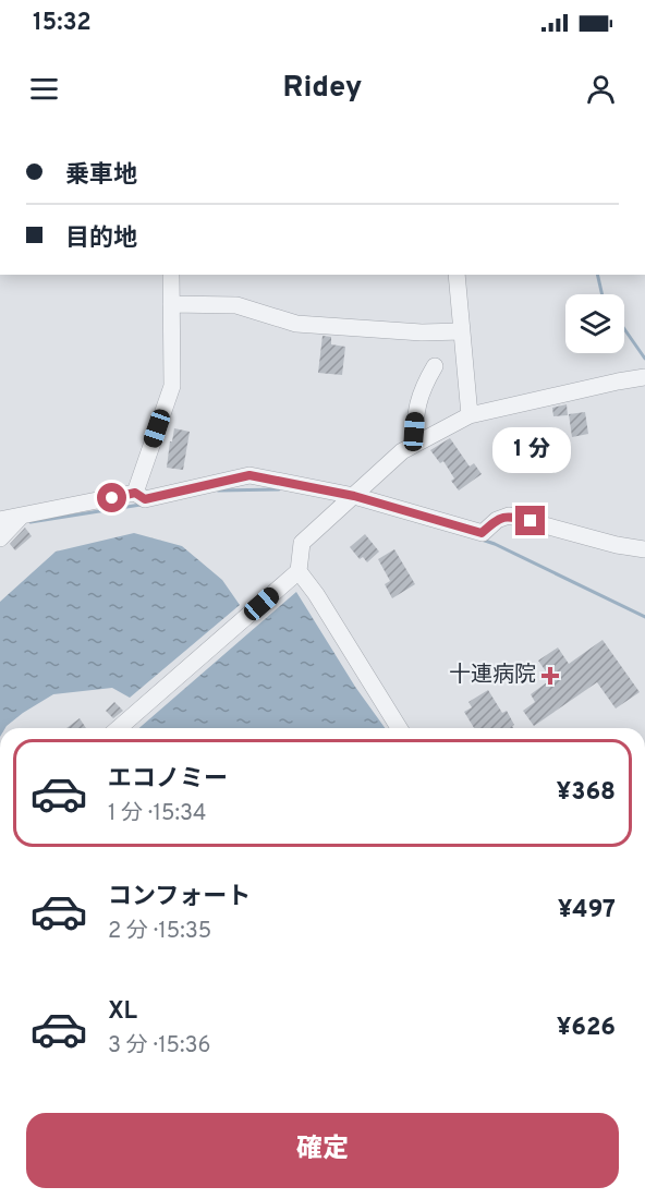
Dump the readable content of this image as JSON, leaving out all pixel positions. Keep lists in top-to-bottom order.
{
  "places": {
    "health": ["十連病院"]
  },
  "page": {
    "status": "15:32",
    "header": "Ridey",
    "banner": ["乗車地", "目的地"],
    "bubble": "1 分",
    "list": [
      {
        "name": "エコノミー",
        "note": "1 分 · 15:34",
        "value": "¥368"
      },
      {
        "name": "コンフォート",
        "note": "2 分 · 15:35",
        "value": "¥497"
      },
      {
        "name": "XL",
        "note": "3 分 · 15:36",
        "value": "¥626"
      }
    ],
    "buttons": "確定"
  }
}
